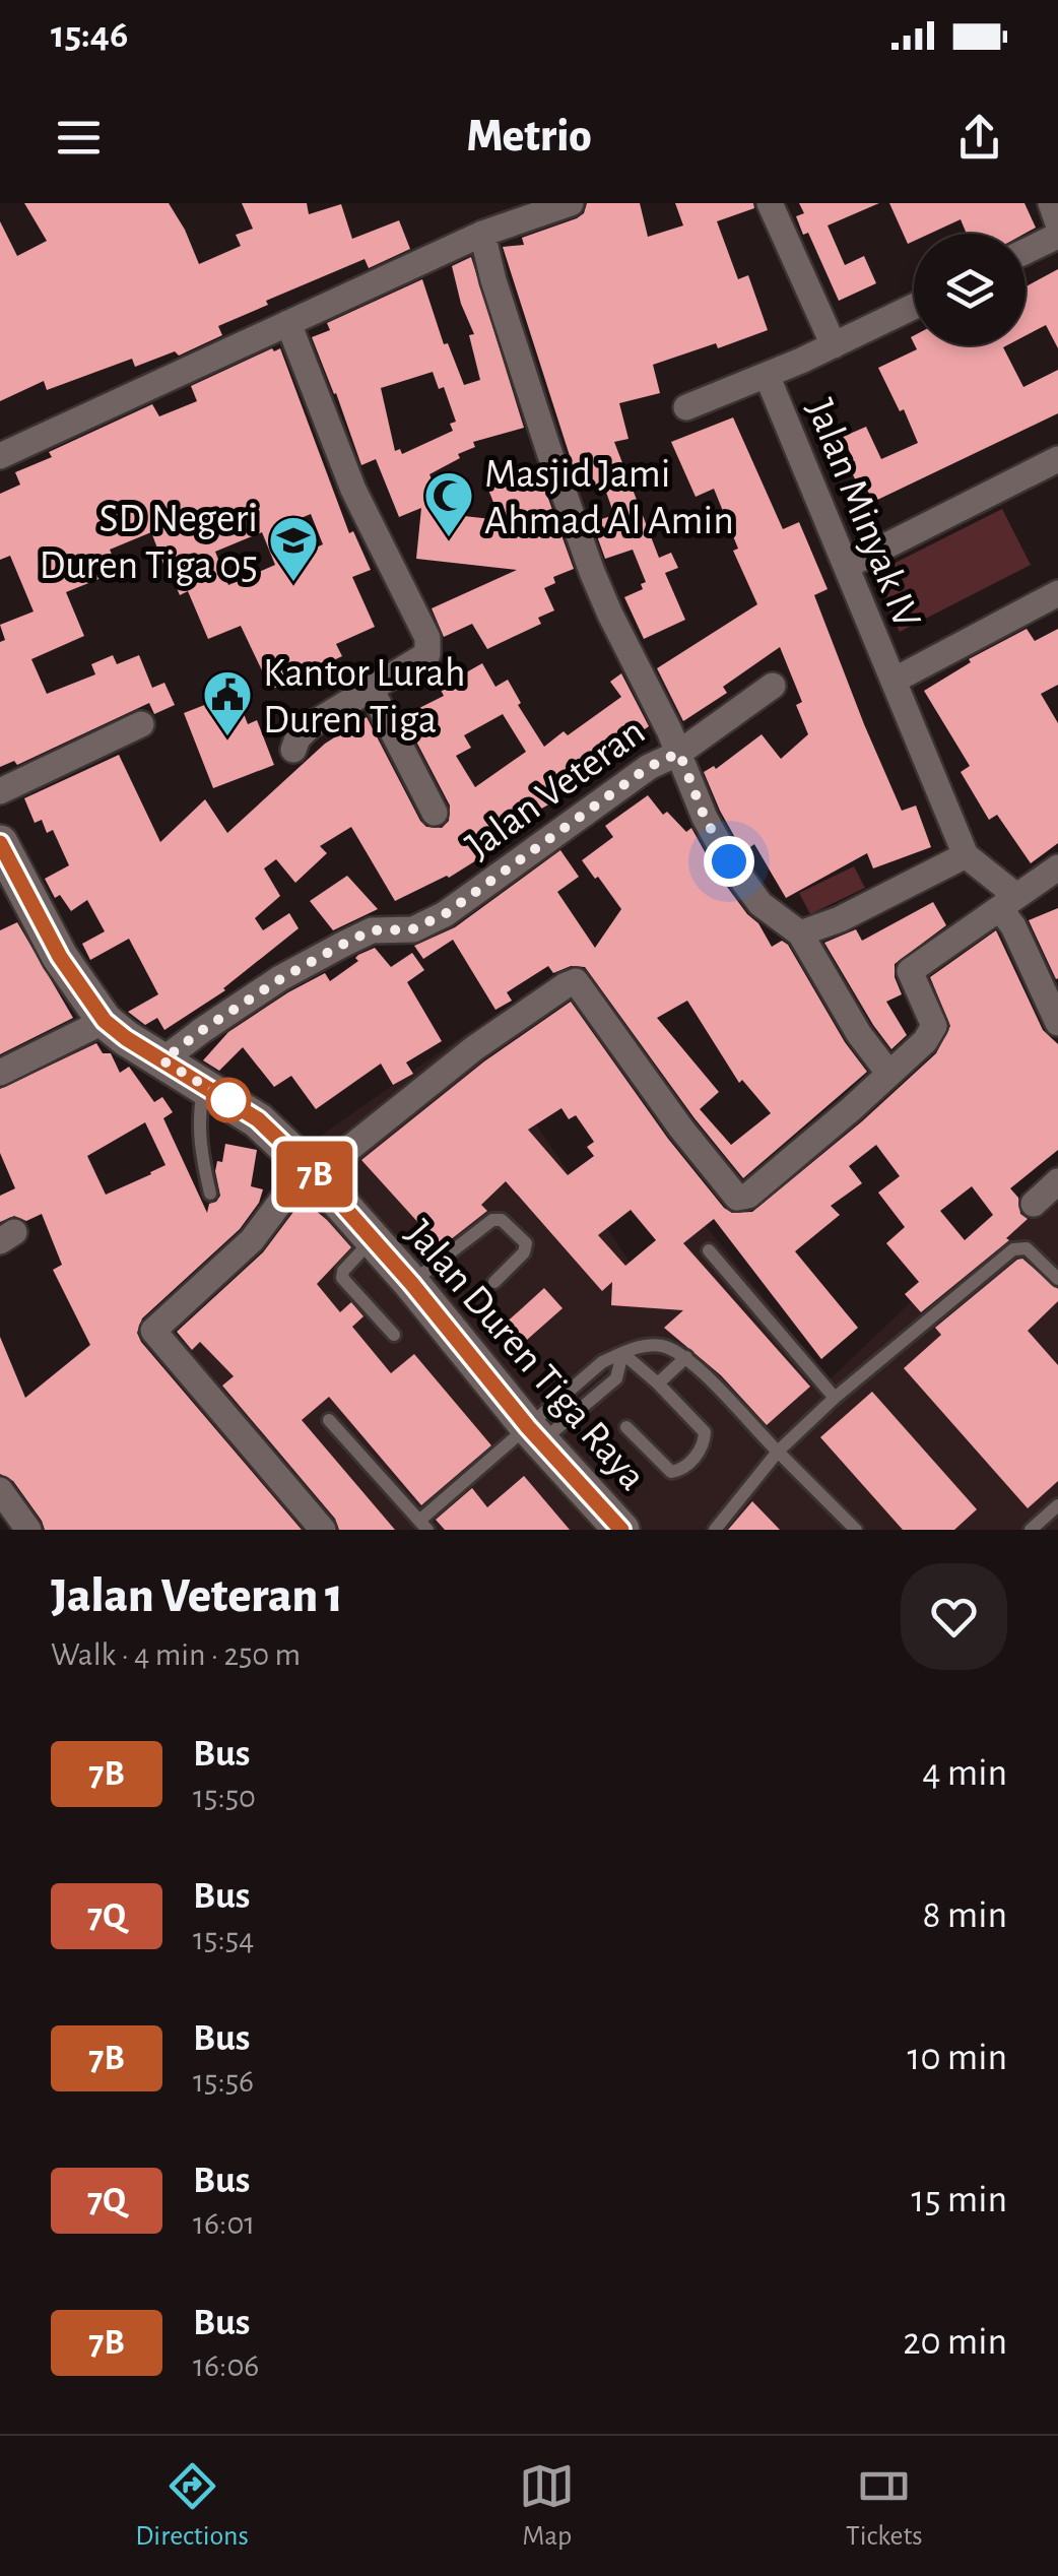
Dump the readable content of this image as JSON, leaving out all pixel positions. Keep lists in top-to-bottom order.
{
  "streets": {
    "main road": ["Jalan Duren Tiga Raya"],
    "street": ["Jalan Minyak IV", "Jalan Veteran"]
  },
  "crossings": [
    ["Jalan Veteran", "Jalan Duren Tiga Raya"]
  ],
  "places": {
    "mosque": ["Masjid Jami Ahmad Al Amin"],
    "school or university": ["SD Negeri Duren Tiga 05"],
    "public building": ["Kantor Lurah Duren Tiga"]
  },
  "lines": ["bus line 7B"],
  "page": {
    "status": "15:46",
    "header": "Metrio",
    "on_map": "7B",
    "heading": ["Jalan Veteran 1", "Walk · 4 min · 250 m"],
    "list": [
      {
        "mark": "7B",
        "name": "Bus",
        "note": "15:50",
        "value": "4 min"
      },
      {
        "mark": "7Q",
        "name": "Bus",
        "note": "15:54",
        "value": "8 min"
      },
      {
        "mark": "7B",
        "name": "Bus",
        "note": "15:56",
        "value": "10 min"
      },
      {
        "mark": "7Q",
        "name": "Bus",
        "note": "16:01",
        "value": "15 min"
      },
      {
        "mark": "7B",
        "name": "Bus",
        "note": "16:06",
        "value": "20 min"
      }
    ],
    "tabs": ["Directions", "Map", "Tickets"]
  }
}
